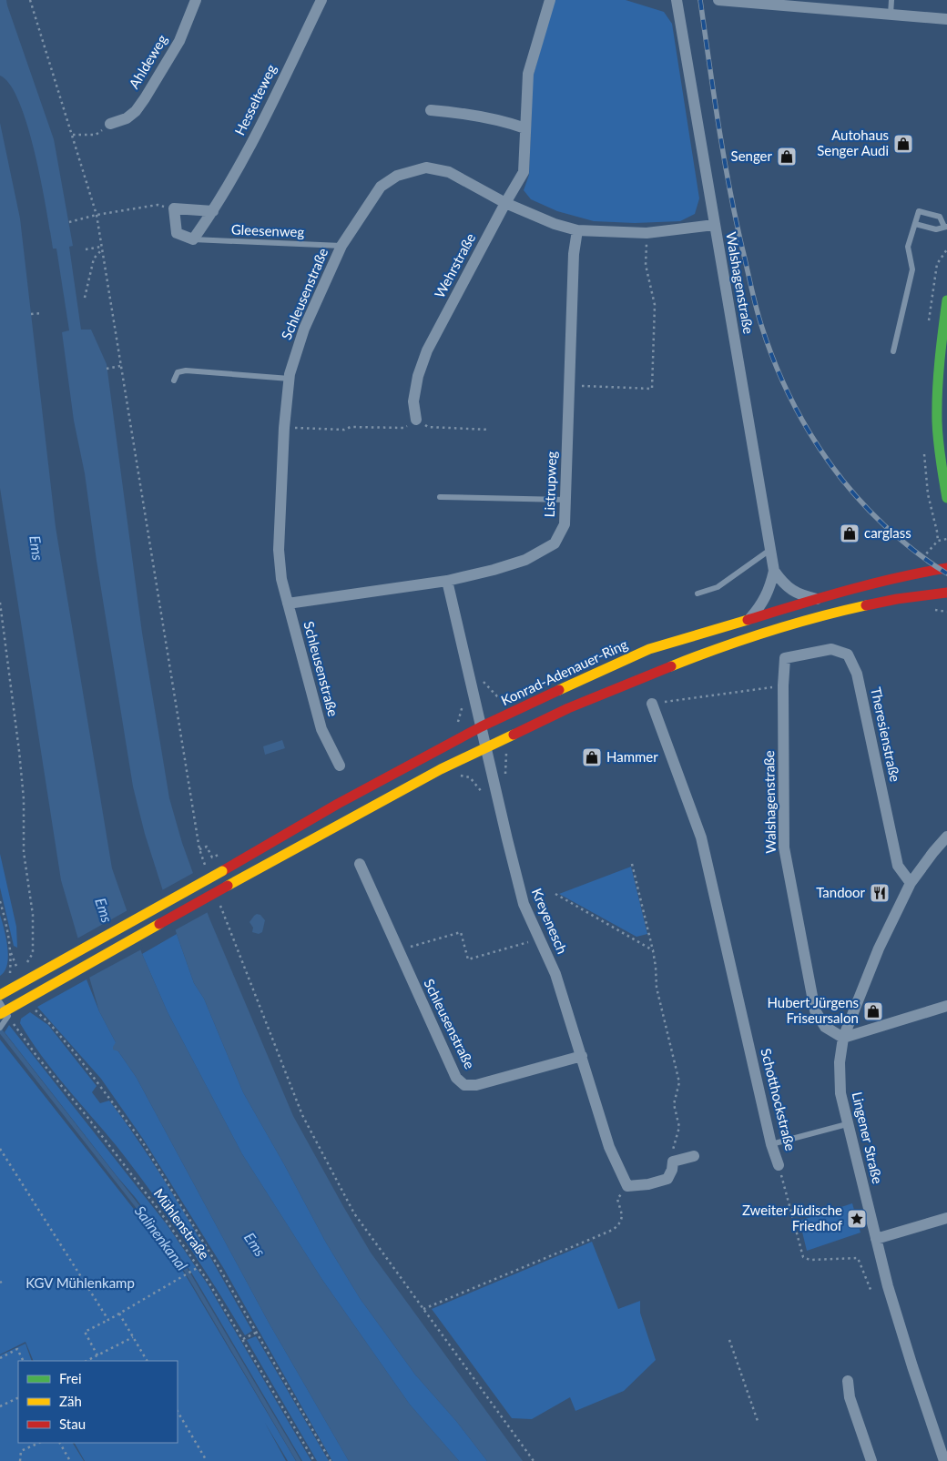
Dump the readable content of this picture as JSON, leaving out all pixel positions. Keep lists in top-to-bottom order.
{
  "streets": {
    "main road": ["Konrad-Adenauer-Ring"],
    "street": [
      "Ahldeweg",
      "Hesselteweg",
      "Wehrstraße",
      "Walshagenstraße",
      "Schleusenstraße",
      "Listrupweg",
      "Theresienstraße",
      "Kreyenesch",
      "Schotthockstraße",
      "Lingener Straße"
    ],
    "lane": ["Gleesenweg"],
    "path": ["Mühlenstraße"]
  },
  "crossings": [
    ["Hesselteweg", "Gleesenweg"],
    ["Gleesenweg", "Schleusenstraße"],
    ["Wehrstraße", "Schleusenstraße"],
    ["Walshagenstraße", "Schleusenstraße"],
    ["Walshagenstraße", "Konrad-Adenauer-Ring"],
    ["Walshagenstraße", "Theresienstraße"],
    ["Walshagenstraße", "Lingener Straße"],
    ["Schleusenstraße", "Listrupweg"],
    ["Schleusenstraße", "Kreyenesch"],
    ["Listrupweg", "Kreyenesch"],
    ["Konrad-Adenauer-Ring", "Kreyenesch"],
    ["Theresienstraße", "Lingener Straße"]
  ],
  "water": ["Ems", "Salinenkanal"],
  "parks": ["KGV Mühlenkamp"],
  "places": {
    "shop": [
      "Autohaus Senger Audi",
      "Senger",
      "carglass",
      "Hammer",
      "Hubert Jürgens Friseursalon"
    ],
    "restaurant": ["Tandoor"],
    "place": ["Zweiter Jüdische Friedhof"]
  },
  "legend": ["Frei", "Zäh", "Stau"]
}
